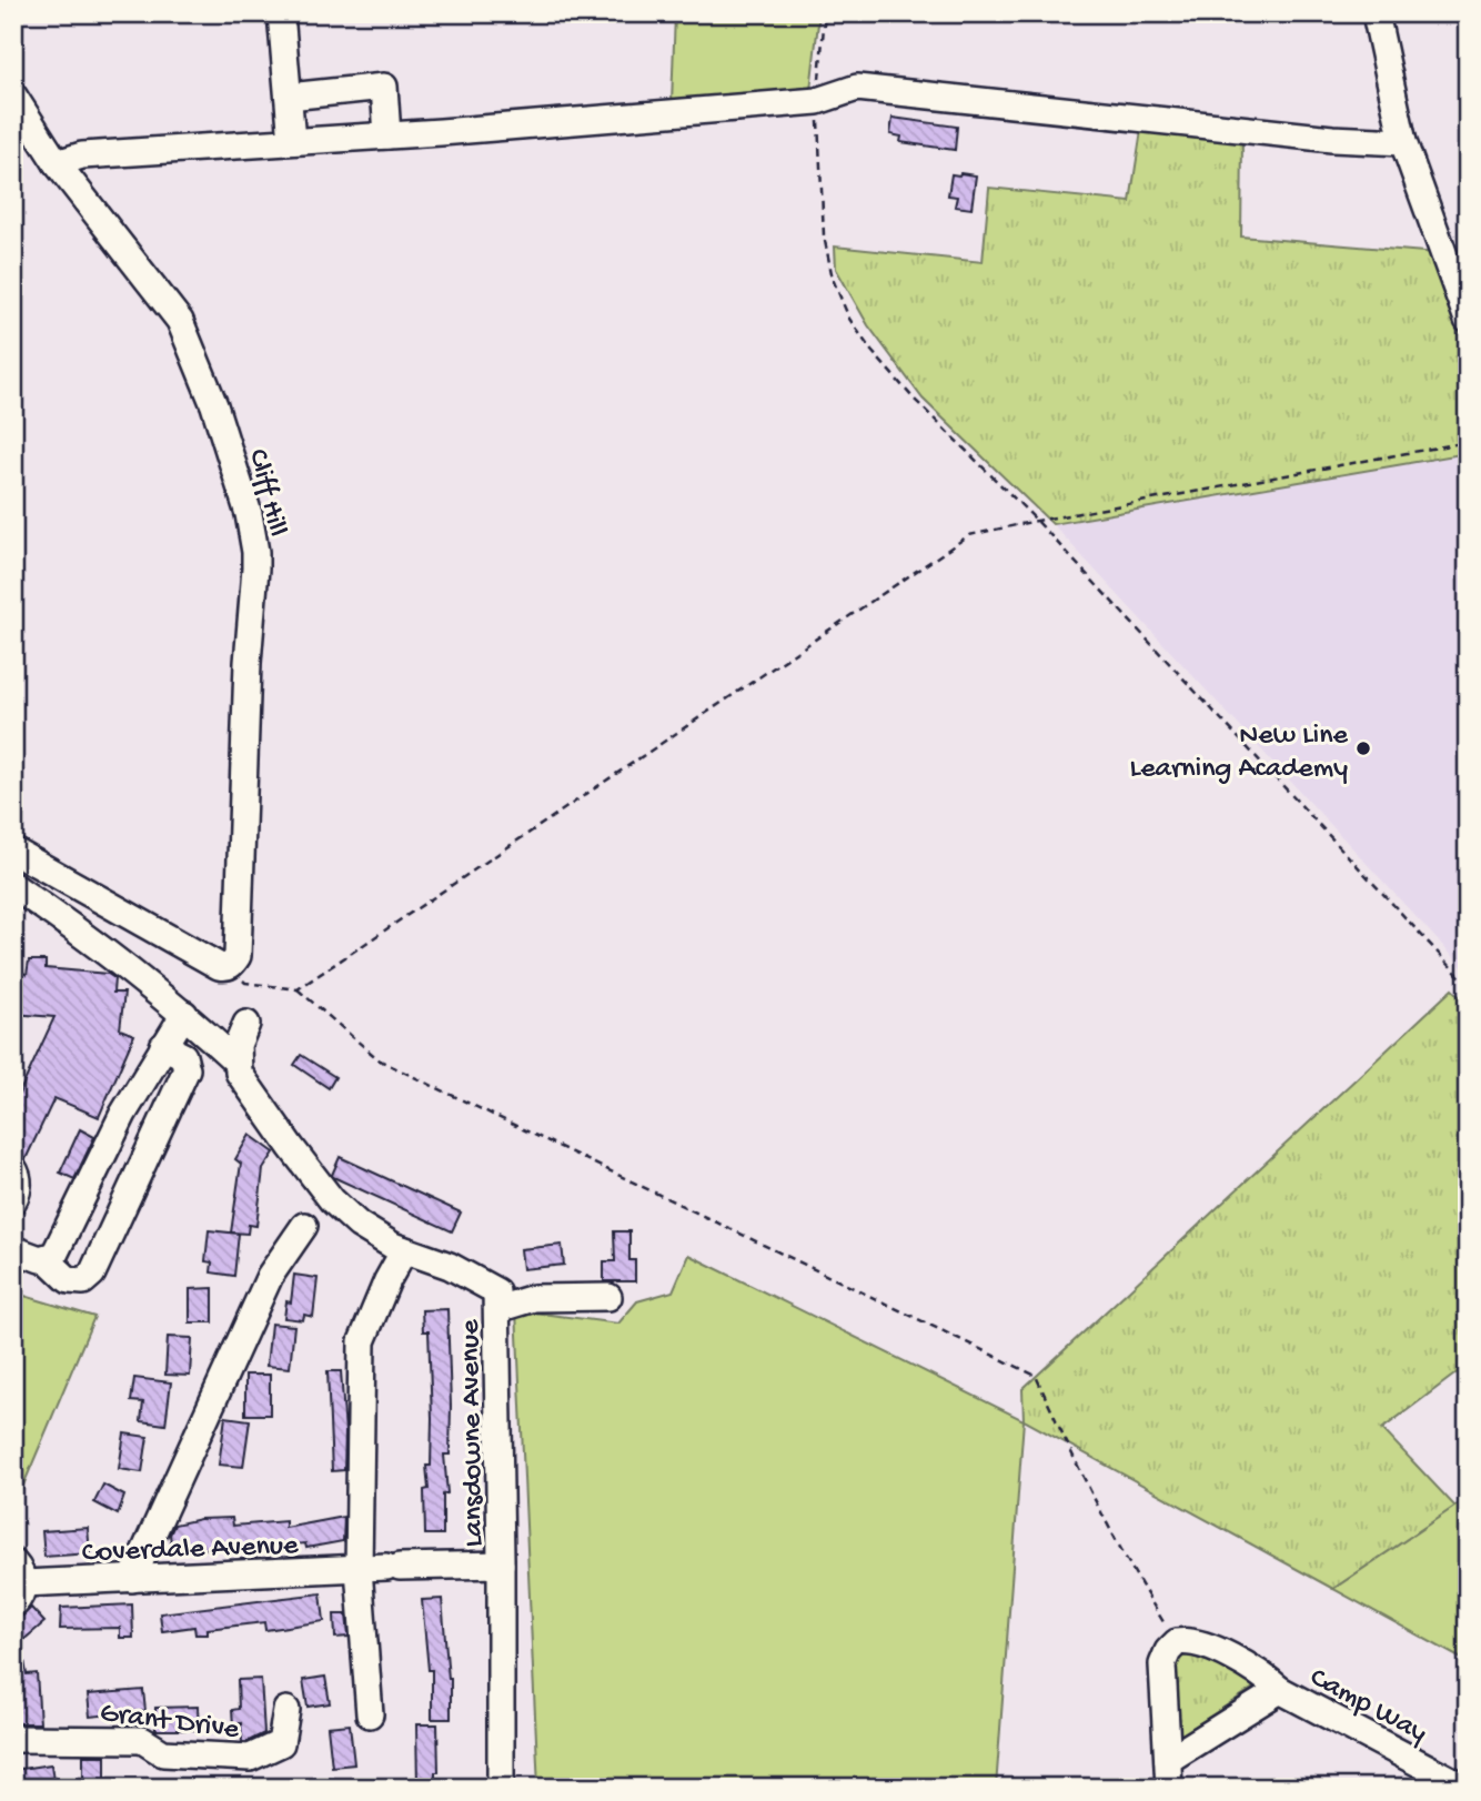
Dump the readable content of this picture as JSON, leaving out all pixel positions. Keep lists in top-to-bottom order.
{
  "streets": {
    "street": [
      "Cliff Hill",
      "Lansdowne Avenue",
      "Coverdale Avenue",
      "Camp Way",
      "Grant Drive"
    ]
  },
  "crossings": [
    ["Lansdowne Avenue", "Coverdale Avenue"]
  ],
  "places": ["New Line Learning Academy"]
}
